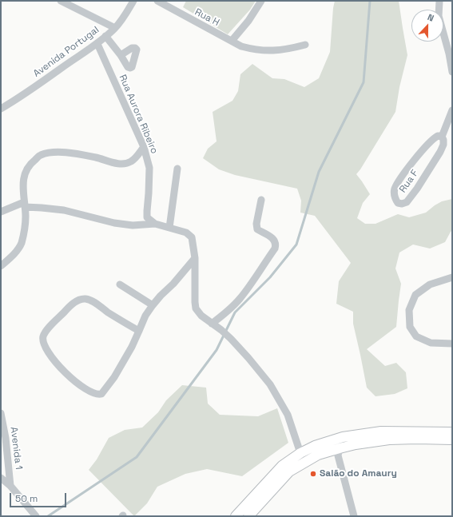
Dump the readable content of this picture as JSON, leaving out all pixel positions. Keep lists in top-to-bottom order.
{
  "streets": {
    "street": [
      "Rua H",
      "Avenida Portugal",
      "Rua Aurora Ribeiro",
      "Rua F",
      "Avenida 1"
    ]
  },
  "crossings": [
    ["Avenida Portugal", "Rua Aurora Ribeiro"]
  ],
  "places": ["Salão do Amaury"],
  "scale_bar": "50 m",
  "north": "top"
}
